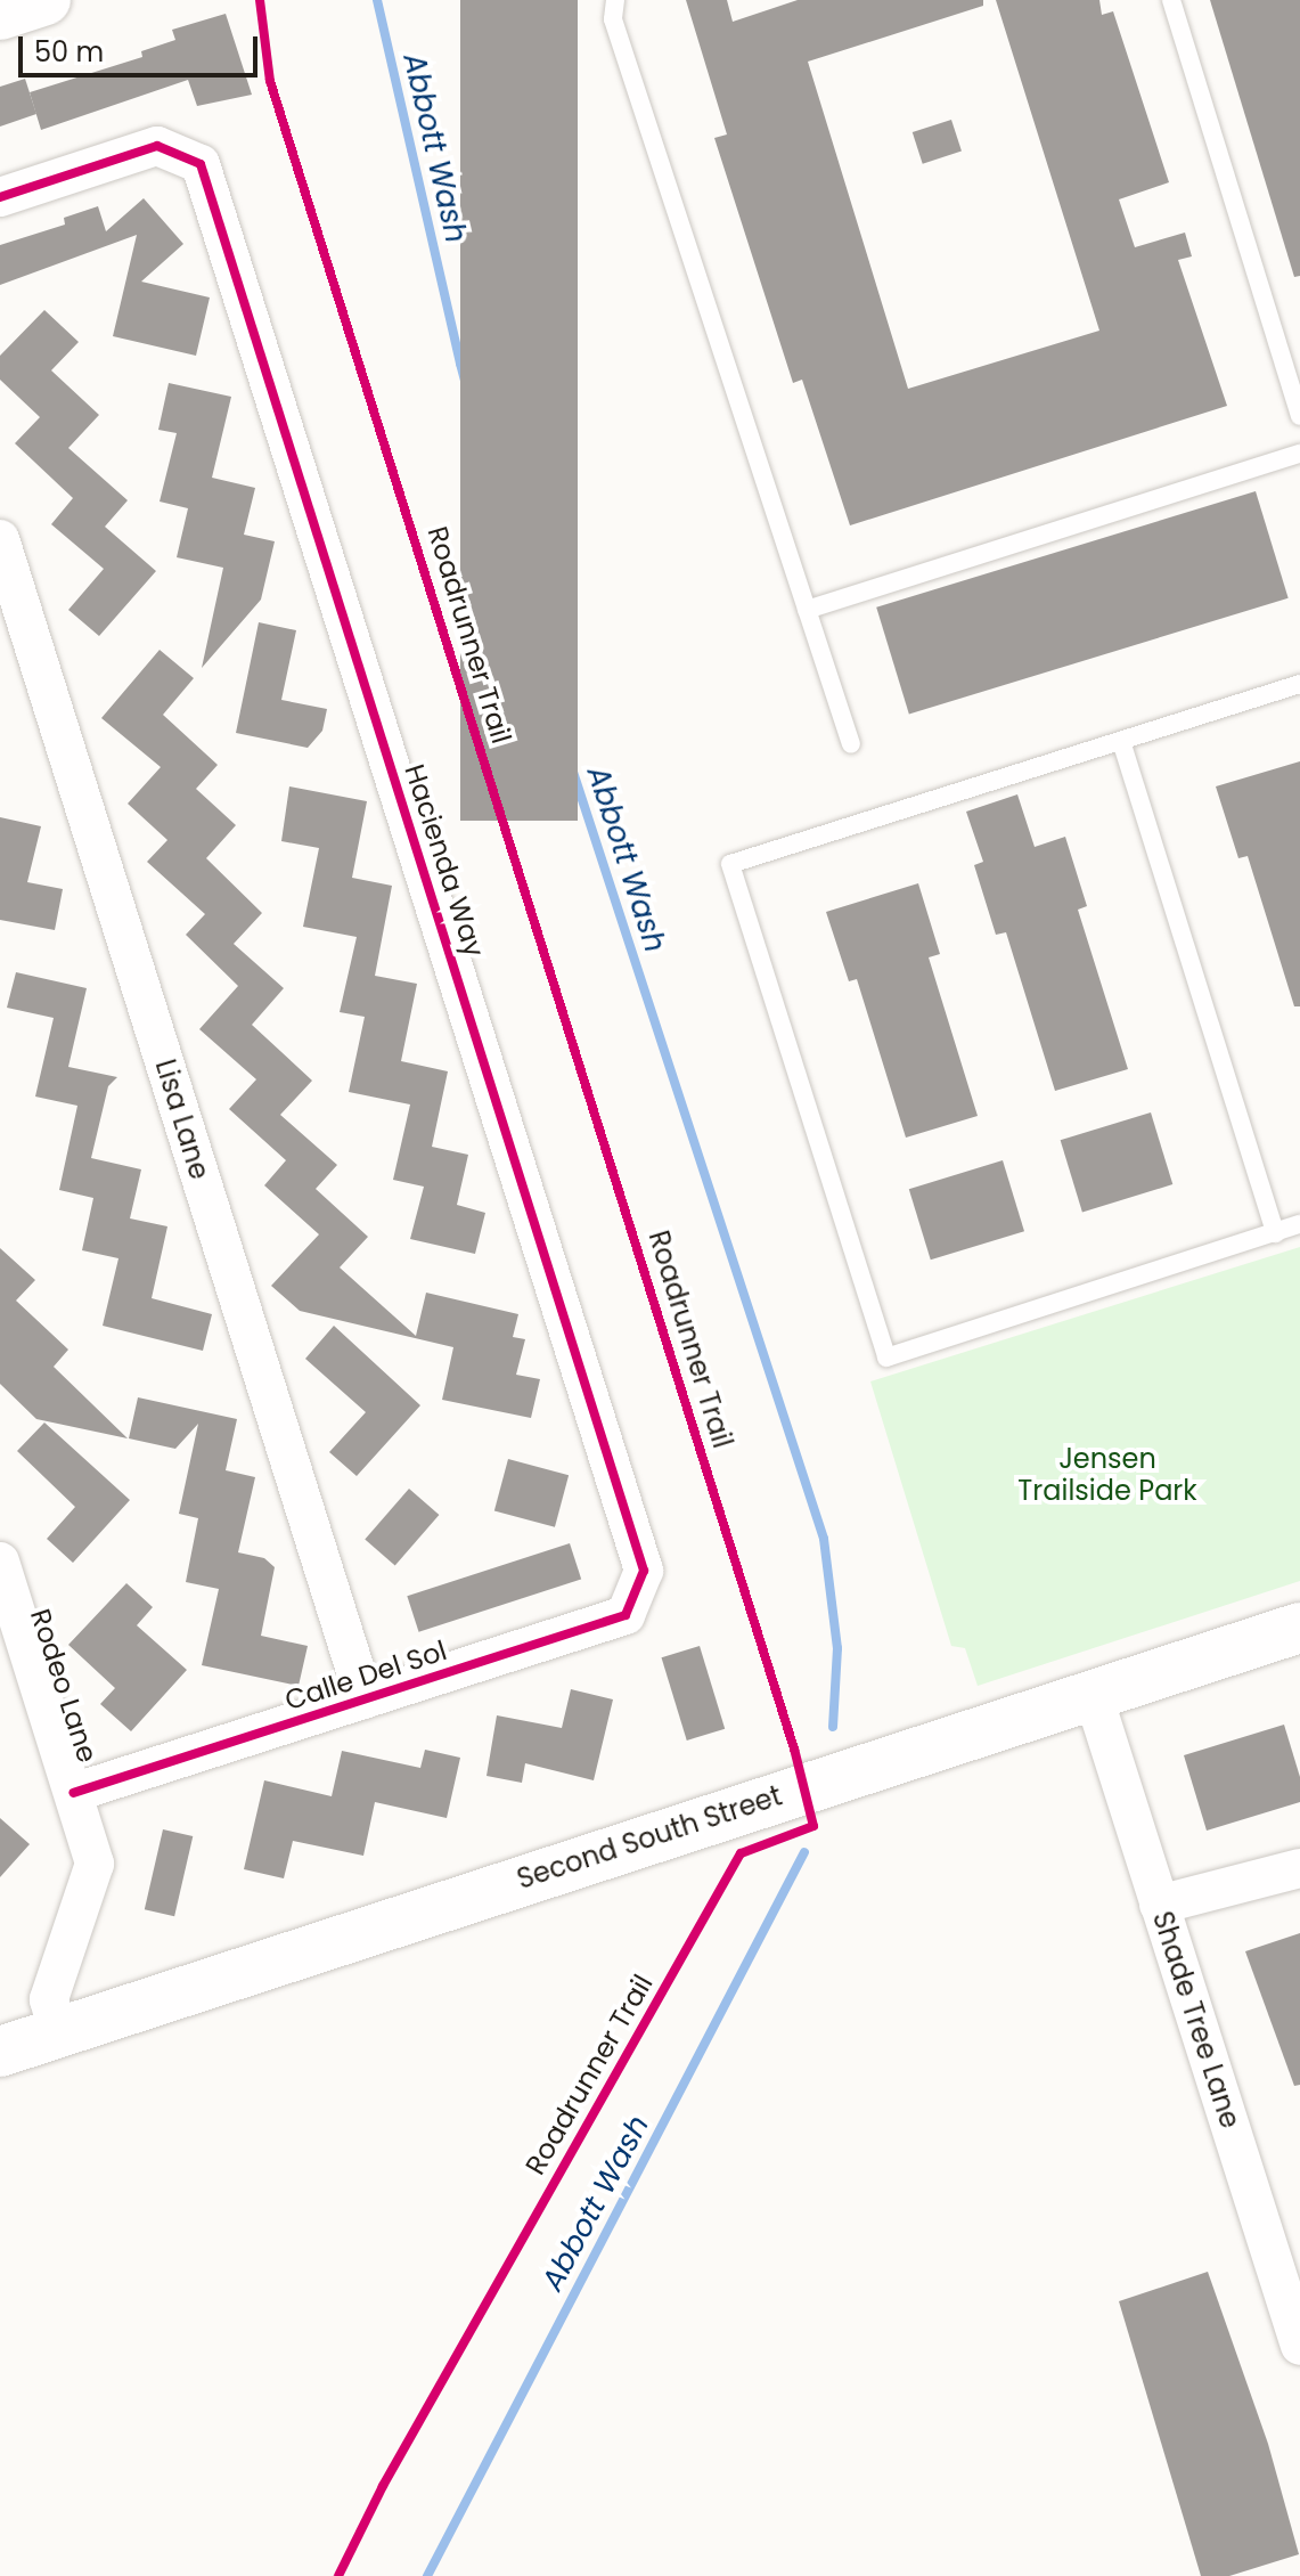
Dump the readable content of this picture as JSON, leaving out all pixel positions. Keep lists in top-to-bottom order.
{
  "streets": {
    "street": [
      "Hacienda Way",
      "Lisa Lane",
      "Calle Del Sol",
      "Rodeo Lane",
      "Second South Street",
      "Shade Tree Lane"
    ],
    "cycle path": ["Roadrunner Trail"]
  },
  "crossings": [
    ["Hacienda Way", "Calle Del Sol"],
    ["Lisa Lane", "Calle Del Sol"],
    ["Calle Del Sol", "Rodeo Lane"],
    ["Rodeo Lane", "Second South Street"],
    ["Second South Street", "Shade Tree Lane"]
  ],
  "water": ["Abbott Wash"],
  "parks": ["Jensen Trailside Park"],
  "scale_bar": "50 m"
}
